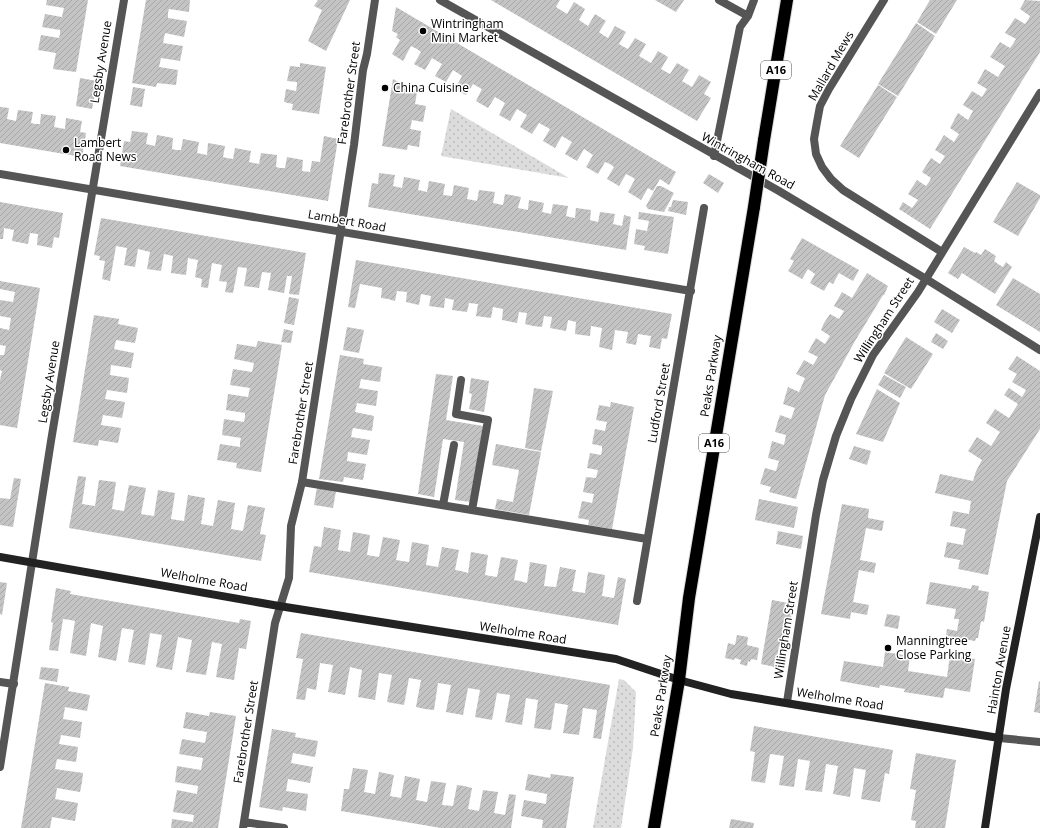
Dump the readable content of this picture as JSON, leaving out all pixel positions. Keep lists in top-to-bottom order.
{
  "streets": {
    "highway": ["A16", "Peaks Parkway"],
    "main road": ["Welholme Road", "Hainton Avenue"],
    "street": [
      "Legsby Avenue",
      "Mallard Mews",
      "Farebrother Street",
      "Wintringham Road",
      "Lambert Road",
      "Willingham Street",
      "Ludford Street"
    ]
  },
  "crossings": [
    ["Legsby Avenue", "Lambert Road"],
    ["Legsby Avenue", "Welholme Road"],
    ["Mallard Mews", "Willingham Street"],
    ["Farebrother Street", "Lambert Road"],
    ["Farebrother Street", "Welholme Road"],
    ["Wintringham Road", "Willingham Street"],
    ["Lambert Road", "Ludford Street"],
    ["Willingham Street", "Welholme Road"],
    ["Peaks Parkway", "Welholme Road"],
    ["Welholme Road", "Hainton Avenue"]
  ],
  "places": [
    "Wintringham Mini Market",
    "China Cuisine",
    "Lambert Road News",
    "Manningtree Close Parking"
  ]
}
